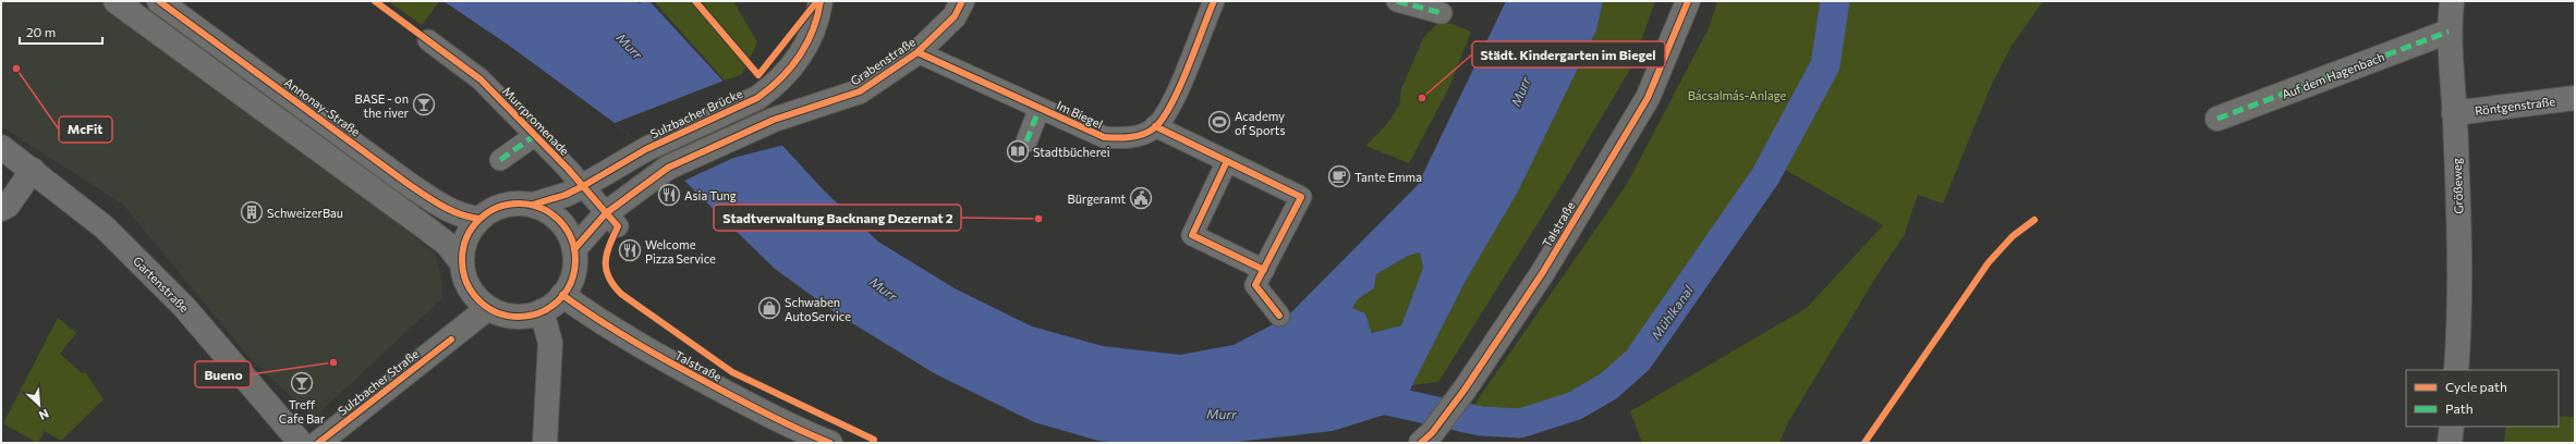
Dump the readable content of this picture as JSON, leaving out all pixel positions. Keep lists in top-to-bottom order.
{
  "streets": {
    "street": [
      "Grabenstraße",
      "Auf dem Hagenbach",
      "Röntgenstraße",
      "Annonay-Straße",
      "Sulzbacher Brücke",
      "Im Biegel",
      "Murrpromenade",
      "Größeweg",
      "Talstraße",
      "Gartenstraße",
      "Sulzbacher Straße"
    ]
  },
  "crossings": [
    ["Grabenstraße", "Im Biegel"],
    ["Grabenstraße", "Murrpromenade"],
    ["Auf dem Hagenbach", "Größeweg"],
    ["Röntgenstraße", "Größeweg"],
    ["Annonay-Straße", "Talstraße"],
    ["Annonay-Straße", "Sulzbacher Straße"],
    ["Sulzbacher Brücke", "Murrpromenade"],
    ["Talstraße", "Sulzbacher Straße"]
  ],
  "water": ["Murr", "Mühlkanal"],
  "parks": ["Bácsalmás-Anlage"],
  "places": {
    "other": [
      "McFit",
      "Städt. Kindergarten im Biegel",
      "Stadtverwaltung Backnang Dezernat 2",
      "Bueno"
    ],
    "bar": ["BASE - on the river", "Treff Cafe Bar"],
    "sports": ["Academy of Sports"],
    "library": ["Stadtbücherei"],
    "cafe": ["Tante Emma"],
    "restaurant": ["Asia Tung", "Welcome Pizza Service"],
    "public building": ["Bürgeramt"],
    "building": ["SchweizerBau"],
    "shop": ["Schwaben AutoService"]
  },
  "legend": ["Cycle path", "Path"],
  "scale_bar": "20 m",
  "north": "bottom right"
}
